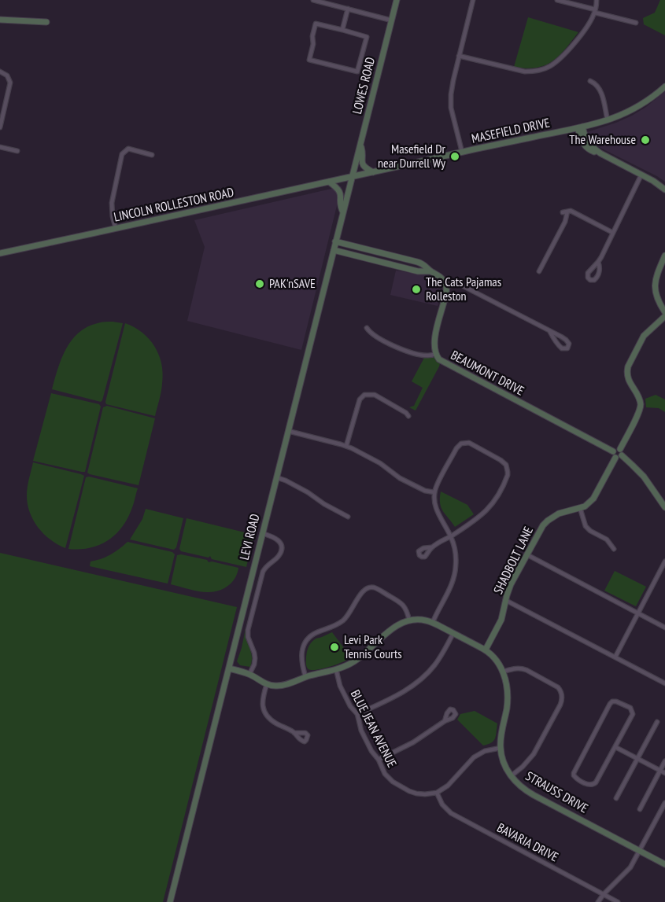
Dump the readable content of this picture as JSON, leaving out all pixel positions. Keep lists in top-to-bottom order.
{
  "streets": {
    "street": [
      "LOWES ROAD",
      "MASEFIELD DRIVE",
      "LINCOLN ROLLESTON ROAD",
      "BEAUMONT DRIVE",
      "LEVI ROAD",
      "SHADBOLT LANE",
      "BLUE JEAN AVENUE",
      "STRAUSS DRIVE",
      "BAVARIA DRIVE"
    ]
  },
  "crossings": [
    ["LOWES ROAD", "MASEFIELD DRIVE"],
    ["LOWES ROAD", "LINCOLN ROLLESTON ROAD"],
    ["LOWES ROAD", "LEVI ROAD"],
    ["MASEFIELD DRIVE", "LINCOLN ROLLESTON ROAD"],
    ["MASEFIELD DRIVE", "LEVI ROAD"],
    ["LINCOLN ROLLESTON ROAD", "LEVI ROAD"],
    ["BEAUMONT DRIVE", "SHADBOLT LANE"],
    ["SHADBOLT LANE", "STRAUSS DRIVE"],
    ["BLUE JEAN AVENUE", "BAVARIA DRIVE"]
  ],
  "places": [
    "The Warehouse",
    "Masefield Dr near Durrell Wy",
    "PAK'nSAVE",
    "The Cats Pajamas Rolleston",
    "Levi Park Tennis Courts"
  ]
}
